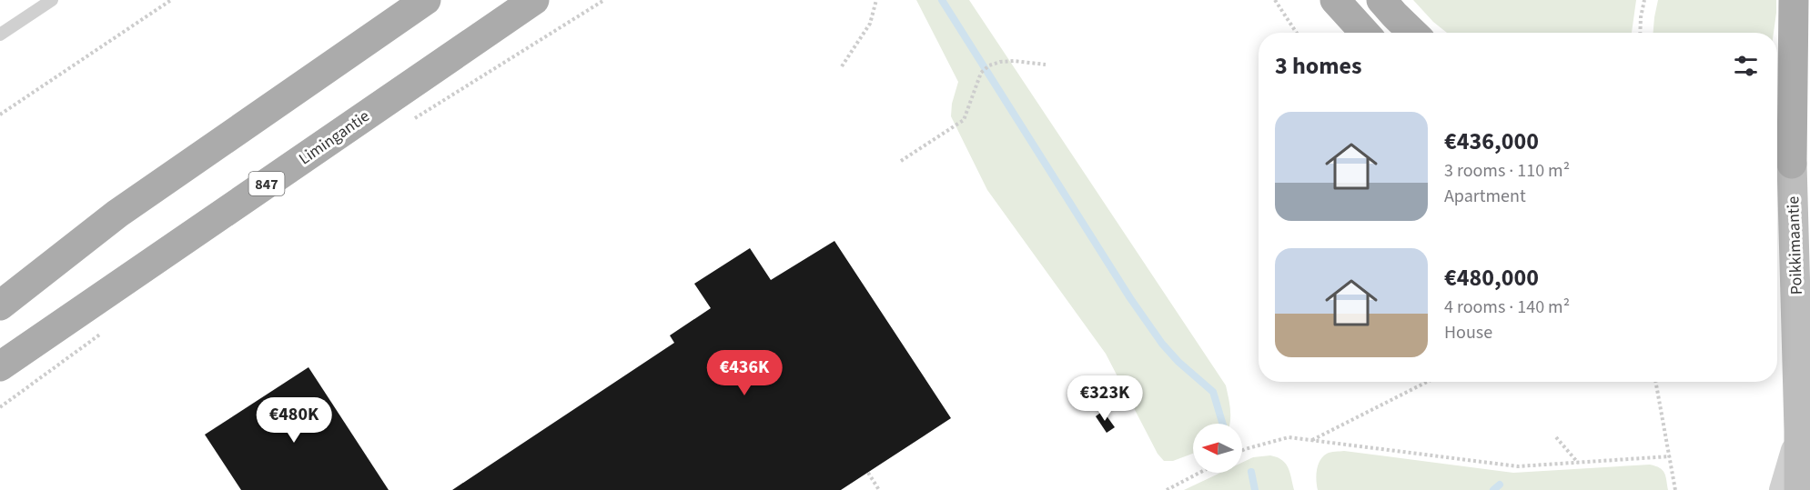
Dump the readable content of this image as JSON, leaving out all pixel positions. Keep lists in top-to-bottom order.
{
  "streets": {
    "main road": ["Limingantie", "847", "Poikkimaantie"]
  },
  "north": "left",
  "page": {
    "heading": "3 homes",
    "list": [
      {
        "name": "€436,000",
        "note": "3 rooms · 110 m² · Apartment"
      },
      {
        "name": "€480,000",
        "note": "4 rooms · 140 m² · House"
      }
    ],
    "price": ["€436K", "€323K", "€480K"]
  }
}
